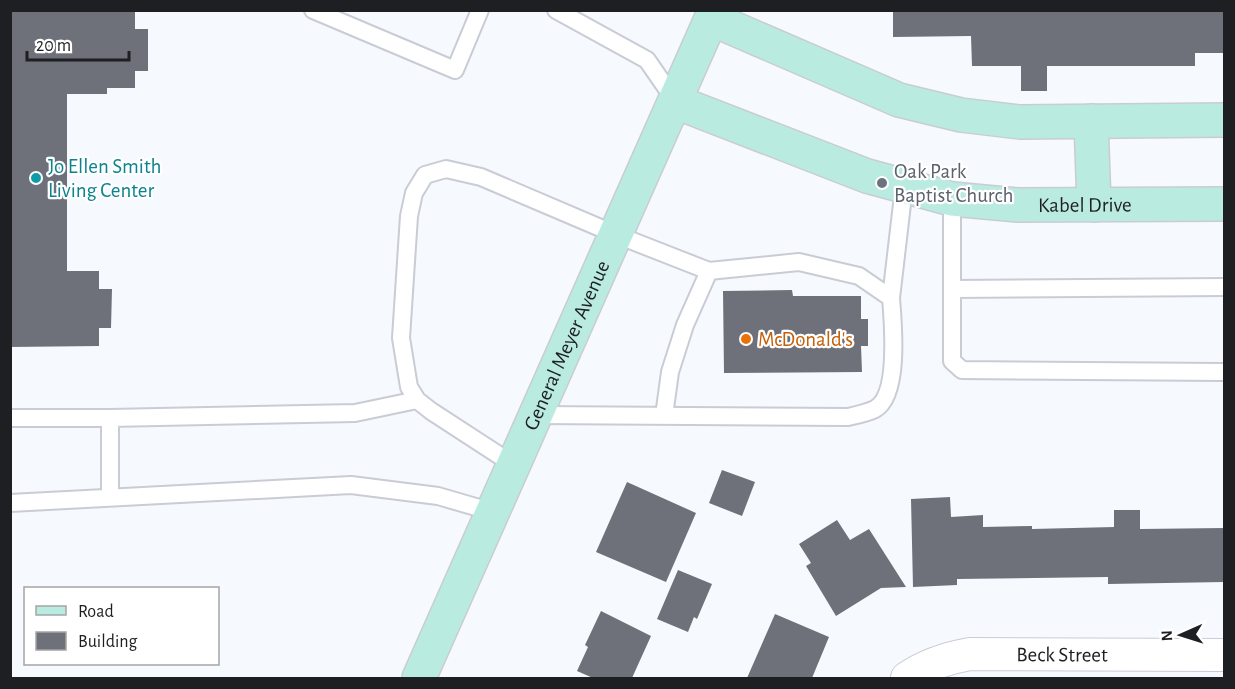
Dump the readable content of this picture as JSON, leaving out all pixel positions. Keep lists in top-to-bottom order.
{
  "streets": {
    "street": ["Kabel Drive", "General Meyer Avenue", "Beck Street"]
  },
  "crossings": [
    ["Kabel Drive", "General Meyer Avenue"]
  ],
  "places": ["Jo Ellen Smith Living Center", "Oak Park Baptist Church", "McDonald's"],
  "legend": ["Road", "Building"],
  "scale_bar": "20 m",
  "north": "left"
}
